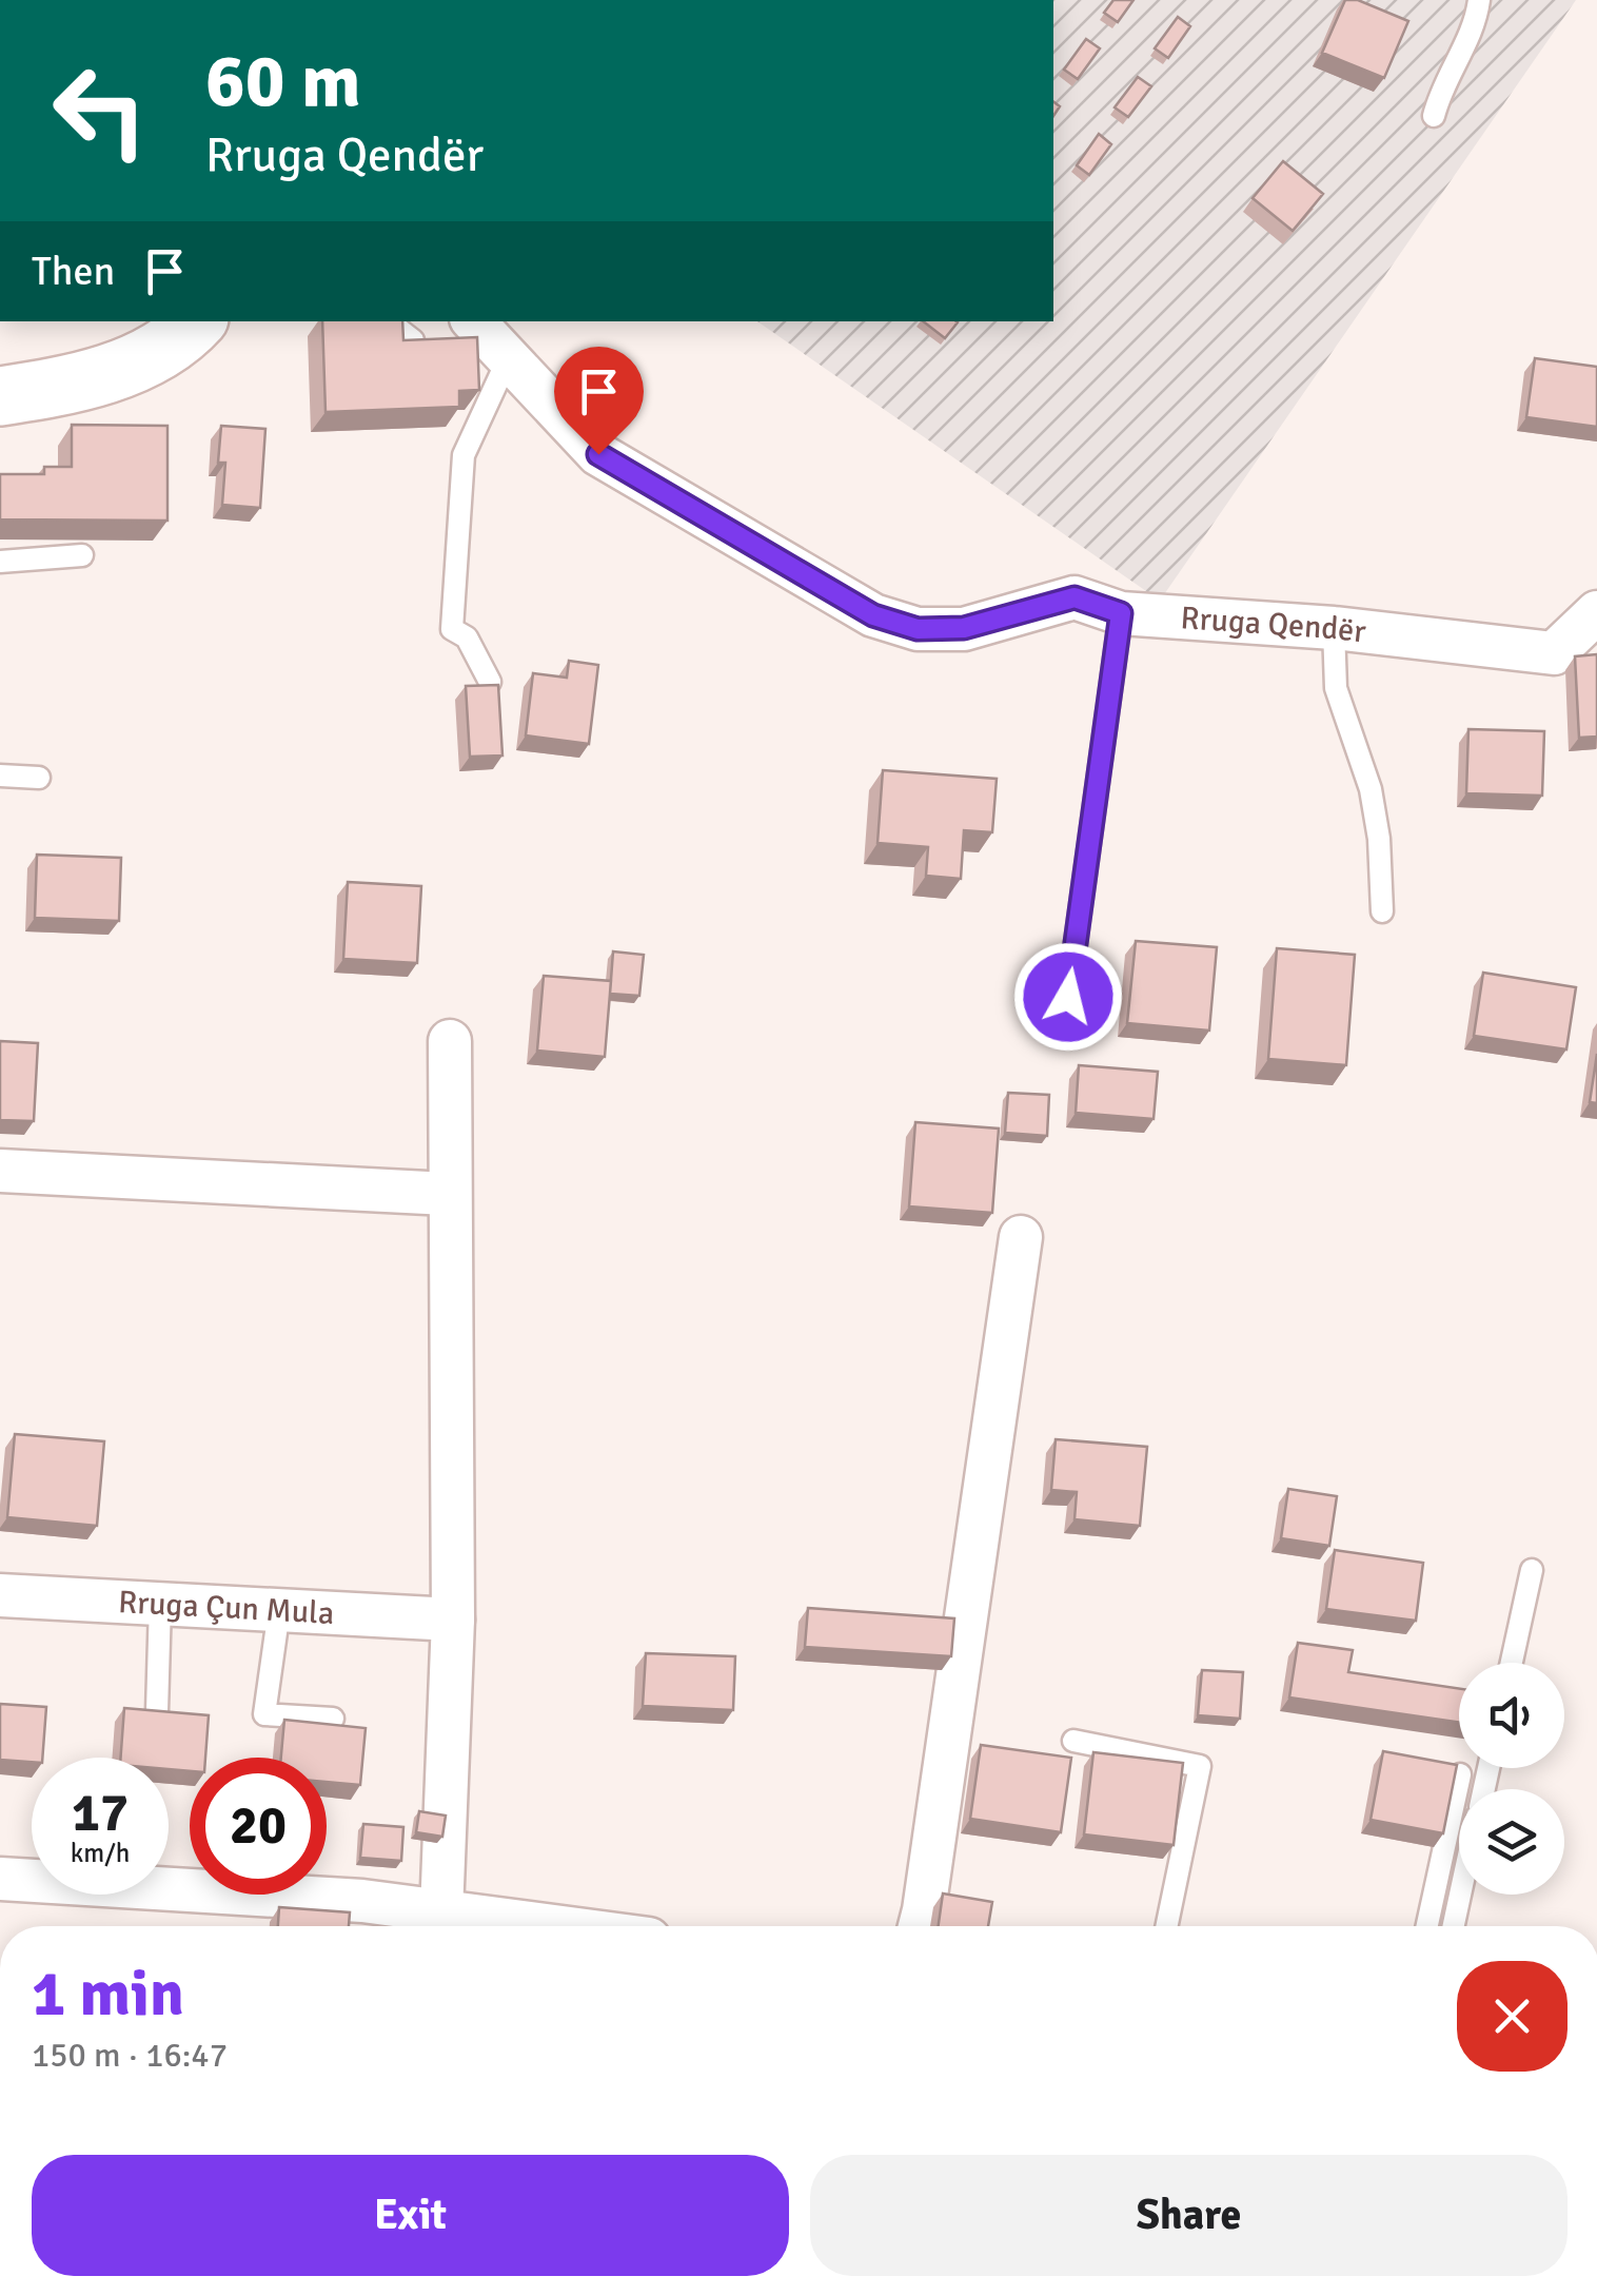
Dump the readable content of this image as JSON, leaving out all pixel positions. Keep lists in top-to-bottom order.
{
  "streets": {
    "street": ["Rruga Qendër", "Rruga Çun Mula"]
  },
  "page": {
    "turn": ["60 m", "Rruga Qendër"],
    "then": "Then",
    "speed": "17 km/h",
    "limit": "20",
    "heading": ["1 min", "150 m · 16:47"],
    "buttons": ["Exit", "Share"]
  }
}
